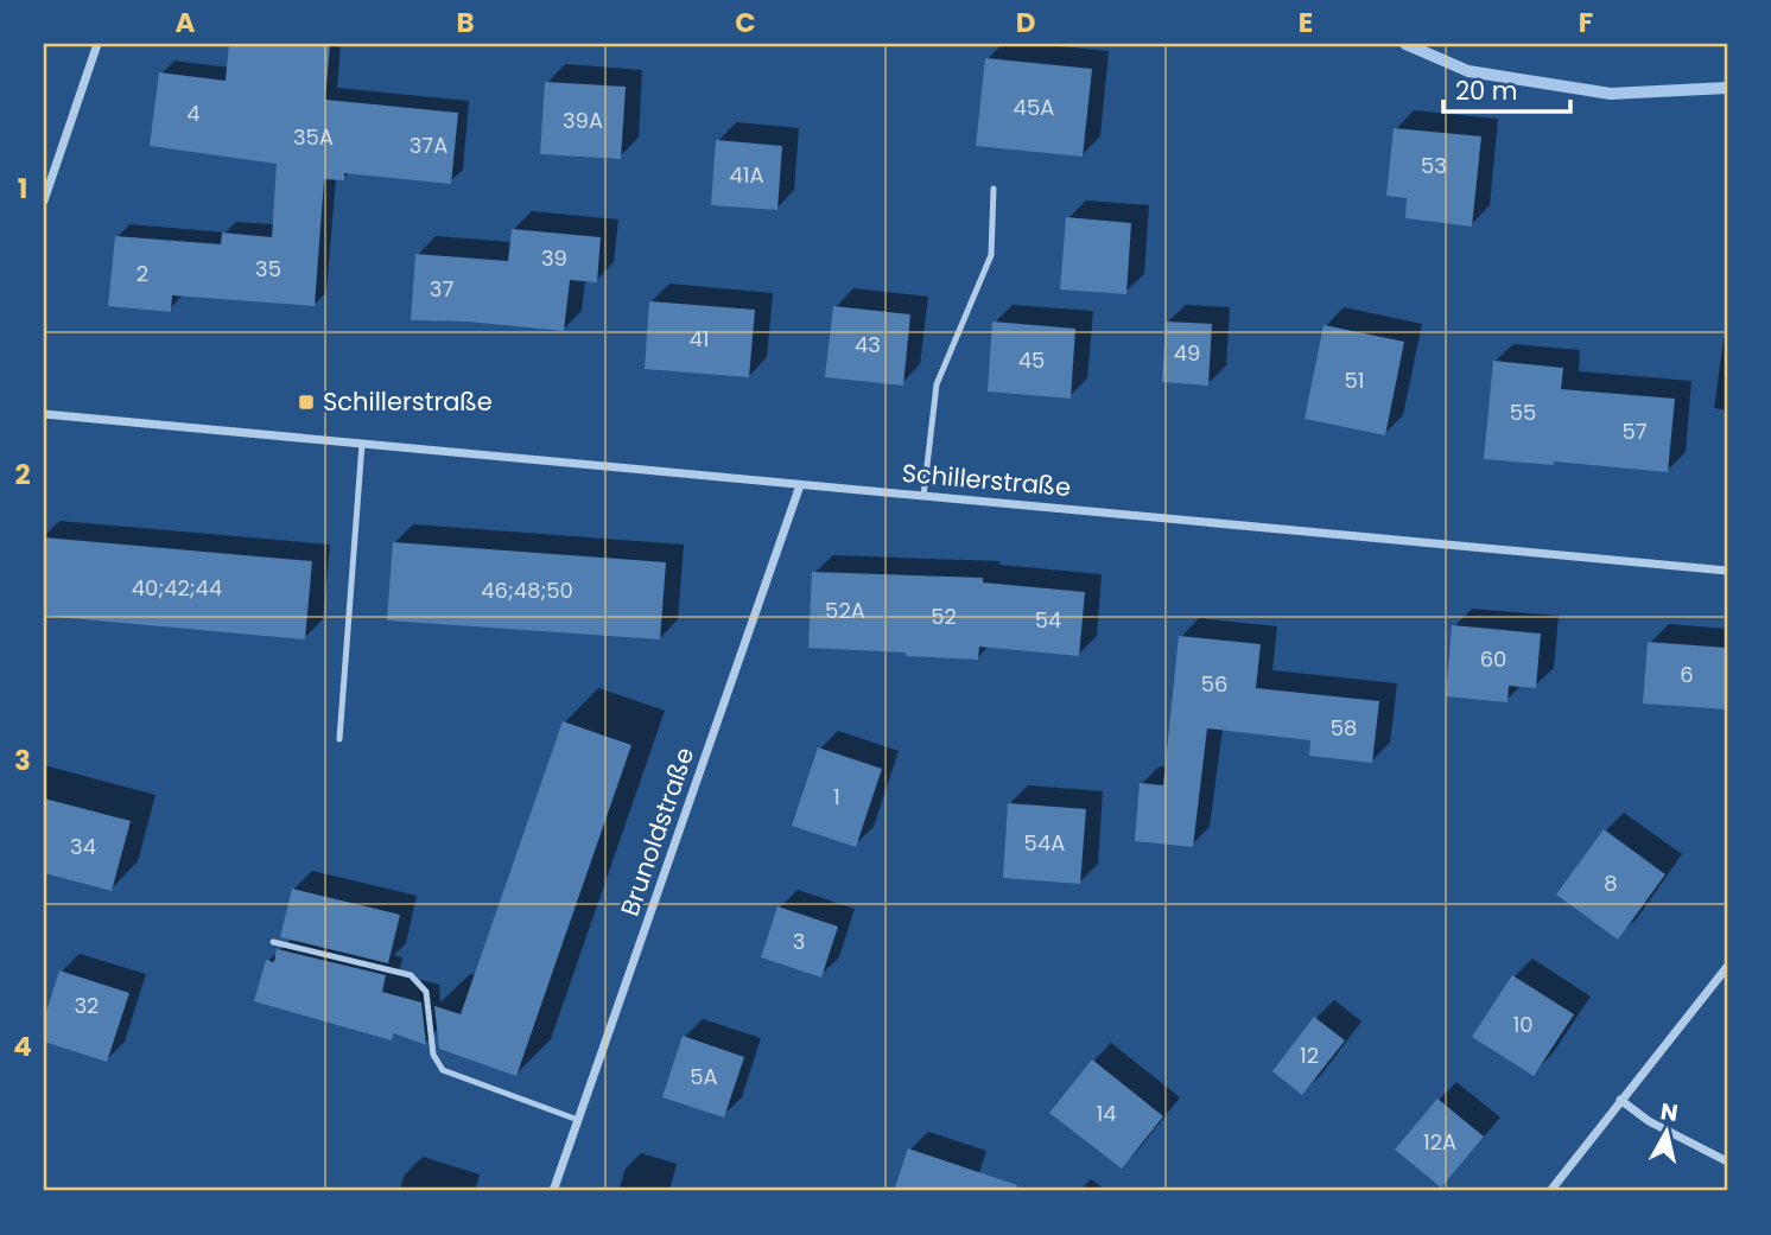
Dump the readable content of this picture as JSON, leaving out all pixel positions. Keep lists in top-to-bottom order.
{
  "streets": {
    "street": ["Schillerstraße", "Brunoldstraße"]
  },
  "crossings": [
    ["Schillerstraße", "Brunoldstraße"]
  ],
  "places": {
    "transit": ["Schillerstraße"]
  },
  "house_numbers": [
    "45A",
    "4",
    "39A",
    "35A",
    "37A",
    "53",
    "41A",
    "39",
    "35",
    "2",
    "37",
    "41",
    "43",
    "49",
    "45",
    "51",
    "55",
    "57",
    "40;42;44",
    "46;48;50",
    "52A",
    "52",
    "54",
    "60",
    "6",
    "56",
    "58",
    "1",
    "54A",
    "34",
    "8",
    "3",
    "32",
    "10",
    "12",
    "5A",
    "14",
    "12A"
  ],
  "scale_bar": "20 m",
  "north": "top",
  "grid": {
    "columns": [
      "A",
      "B",
      "C",
      "D",
      "E",
      "F"
    ],
    "rows": [
      "1",
      "2",
      "3",
      "4"
    ]
  }
}
